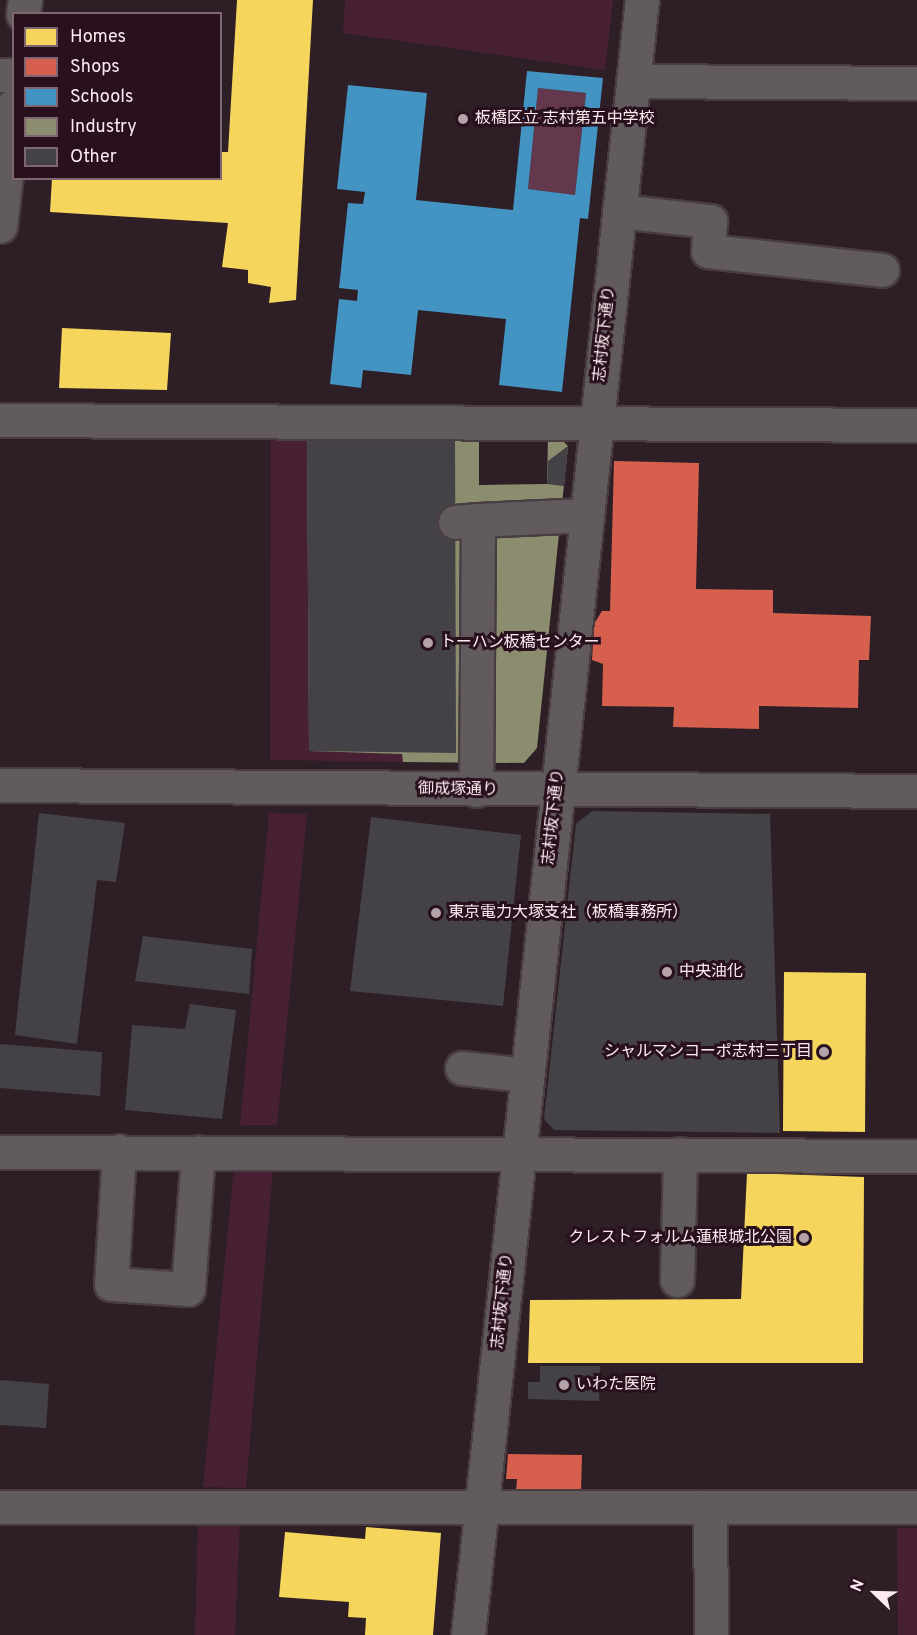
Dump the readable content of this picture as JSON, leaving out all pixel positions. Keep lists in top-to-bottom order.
{
  "streets": {
    "street": ["志村坂下通り", "御成塚通り"]
  },
  "crossings": [
    ["志村坂下通り", "御成塚通り"]
  ],
  "places": [
    "板橋区立 志村第五中学校",
    "トーハン板橋センター",
    "東京電力大塚支社（板橋事務所）",
    "中央油化",
    "シャルマンコーポ志村三丁目",
    "クレストフォルム蓮根城北公園",
    "いわた医院"
  ],
  "legend": [
    "Homes",
    "Shops",
    "Schools",
    "Industry",
    "Other"
  ],
  "north": "top left"
}
